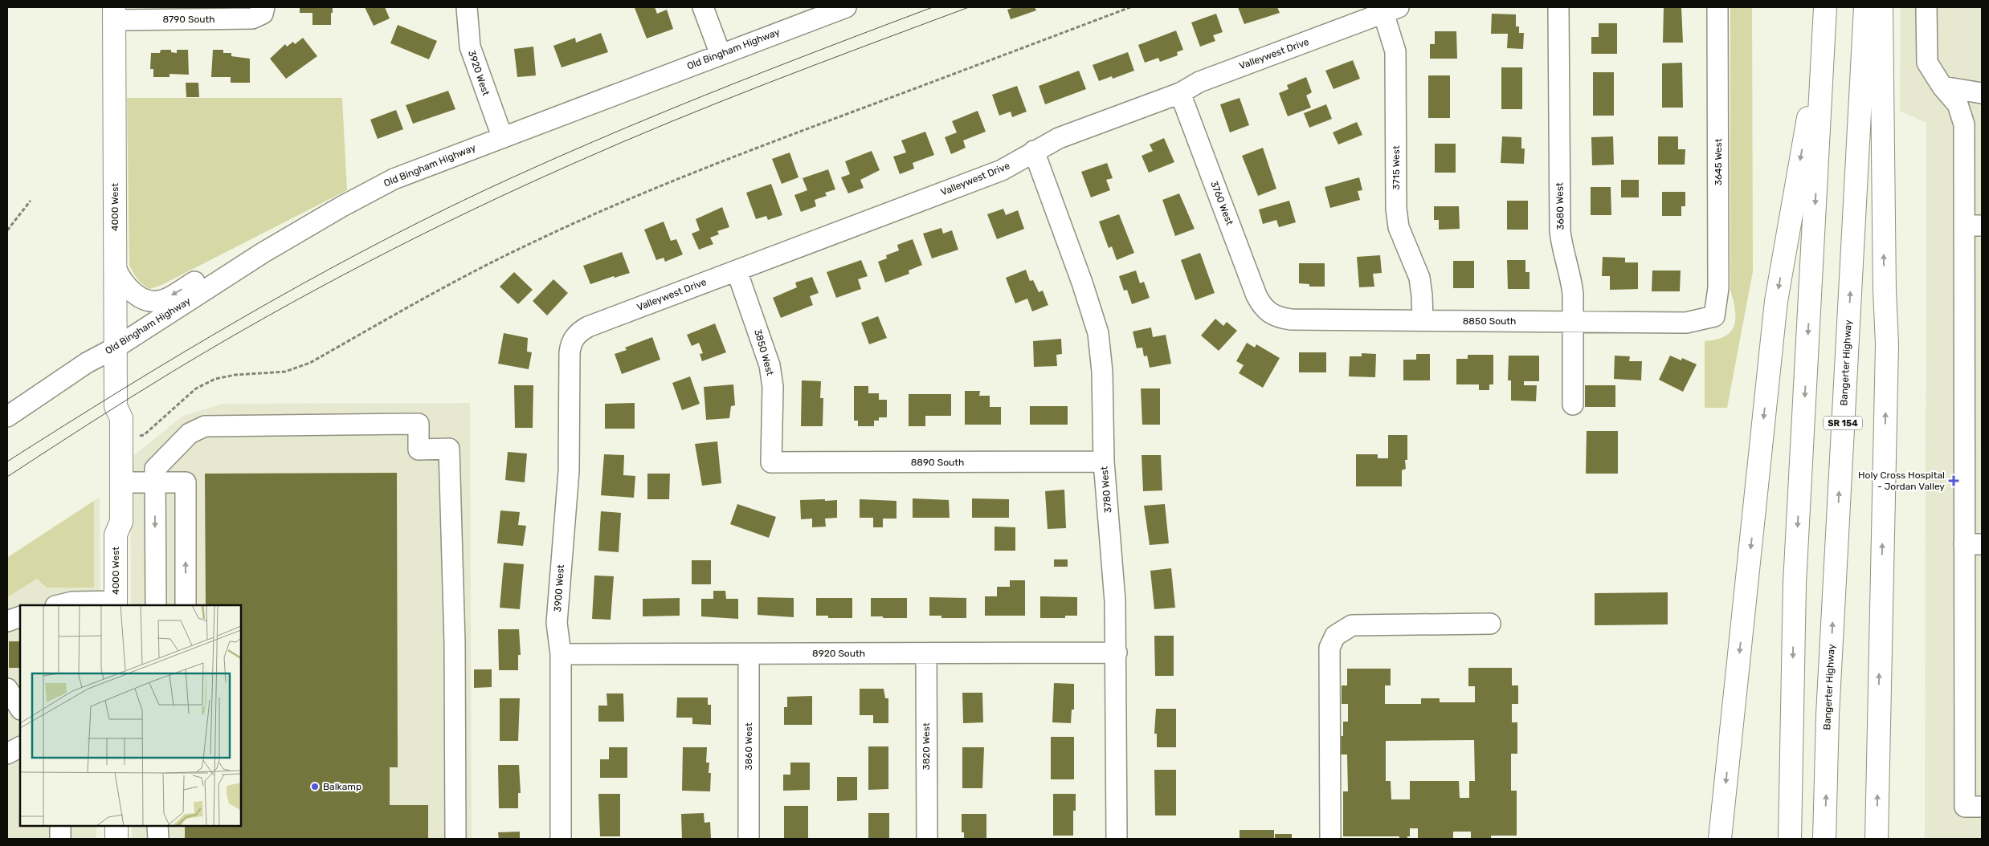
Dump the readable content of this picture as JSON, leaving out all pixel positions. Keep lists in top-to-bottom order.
{
  "streets": {
    "main road": ["4000 West", "Bangerter Highway", "SR 154"],
    "street": [
      "8790 South",
      "Old Bingham Highway",
      "Valleywest Drive",
      "3920 West",
      "3645 West",
      "3715 West",
      "3760 West",
      "3680 West",
      "8850 South",
      "3850 West",
      "8890 South",
      "3780 West",
      "3900 West",
      "8920 South",
      "3860 West",
      "3820 West"
    ]
  },
  "crossings": [
    ["8790 South", "4000 West"],
    ["Old Bingham Highway", "3920 West"],
    ["Old Bingham Highway", "4000 West"],
    ["Valleywest Drive", "3715 West"],
    ["Valleywest Drive", "3760 West"],
    ["Valleywest Drive", "3850 West"],
    ["Valleywest Drive", "3780 West"],
    ["Valleywest Drive", "3900 West"],
    ["3645 West", "8850 South"],
    ["3715 West", "8850 South"],
    ["3760 West", "8850 South"],
    ["3680 West", "8850 South"],
    ["3850 West", "8890 South"],
    ["8890 South", "3780 West"],
    ["3780 West", "8920 South"],
    ["3900 West", "8920 South"],
    ["8920 South", "3860 West"],
    ["8920 South", "3820 West"]
  ],
  "places": {
    "health": ["Holy Cross Hospital - Jordan Valley"],
    "other": ["Balkamp"]
  }
}
